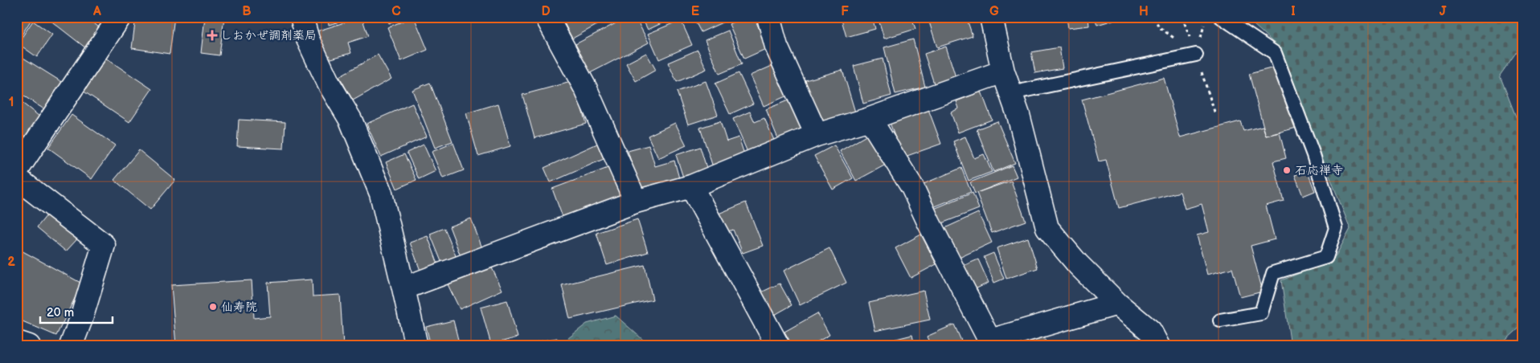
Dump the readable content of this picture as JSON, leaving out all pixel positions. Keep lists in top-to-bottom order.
{
  "places": {
    "health": ["しおかぜ調剤薬局"],
    "other": ["石応禅寺", "仙寿院"]
  },
  "scale_bar": "20 m",
  "grid": {
    "columns": [
      "A",
      "B",
      "C",
      "D",
      "E",
      "F",
      "G",
      "H",
      "I",
      "J"
    ],
    "rows": ["1", "2"]
  }
}
